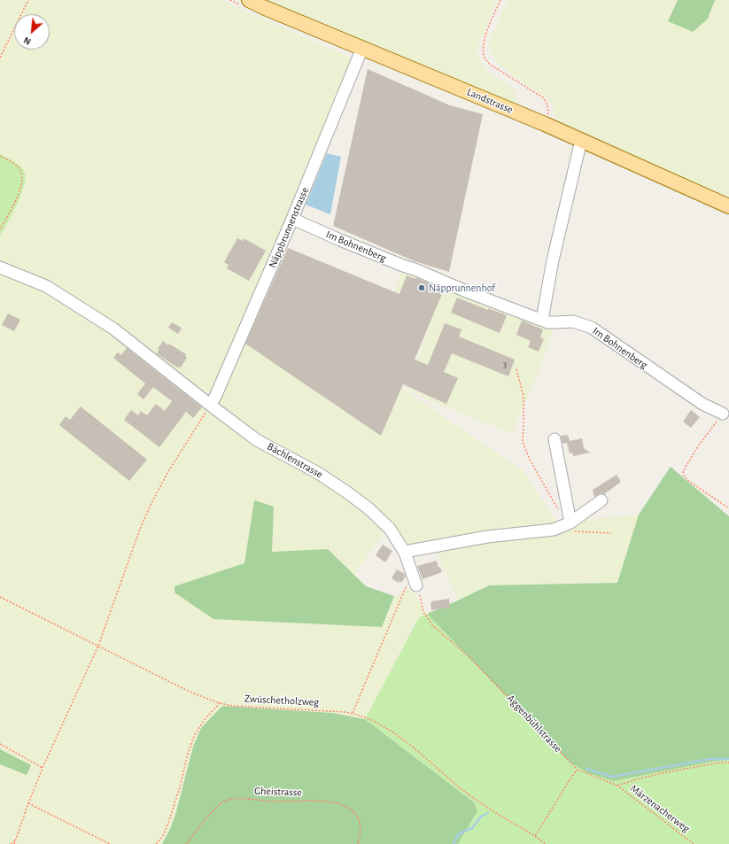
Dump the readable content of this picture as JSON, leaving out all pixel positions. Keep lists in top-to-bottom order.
{
  "streets": {
    "main road": ["Landstrasse"],
    "street": ["Näppbrunnenstrasse", "Im Bohnenberg", "Bächlenstrasse"],
    "path": [
      "Zwüschetholzweg",
      "Aggenbühlstrasse",
      "Gheistrasse",
      "Märzenacherweg"
    ]
  },
  "crossings": [
    ["Landstrasse", "Näppbrunnenstrasse"],
    ["Näppbrunnenstrasse", "Im Bohnenberg"],
    ["Näppbrunnenstrasse", "Bächlenstrasse"],
    ["Aggenbühlstrasse", "Märzenacherweg"]
  ],
  "places": ["Näpprunnenhof"],
  "house_numbers": ["3"],
  "north": "bottom left"
}
